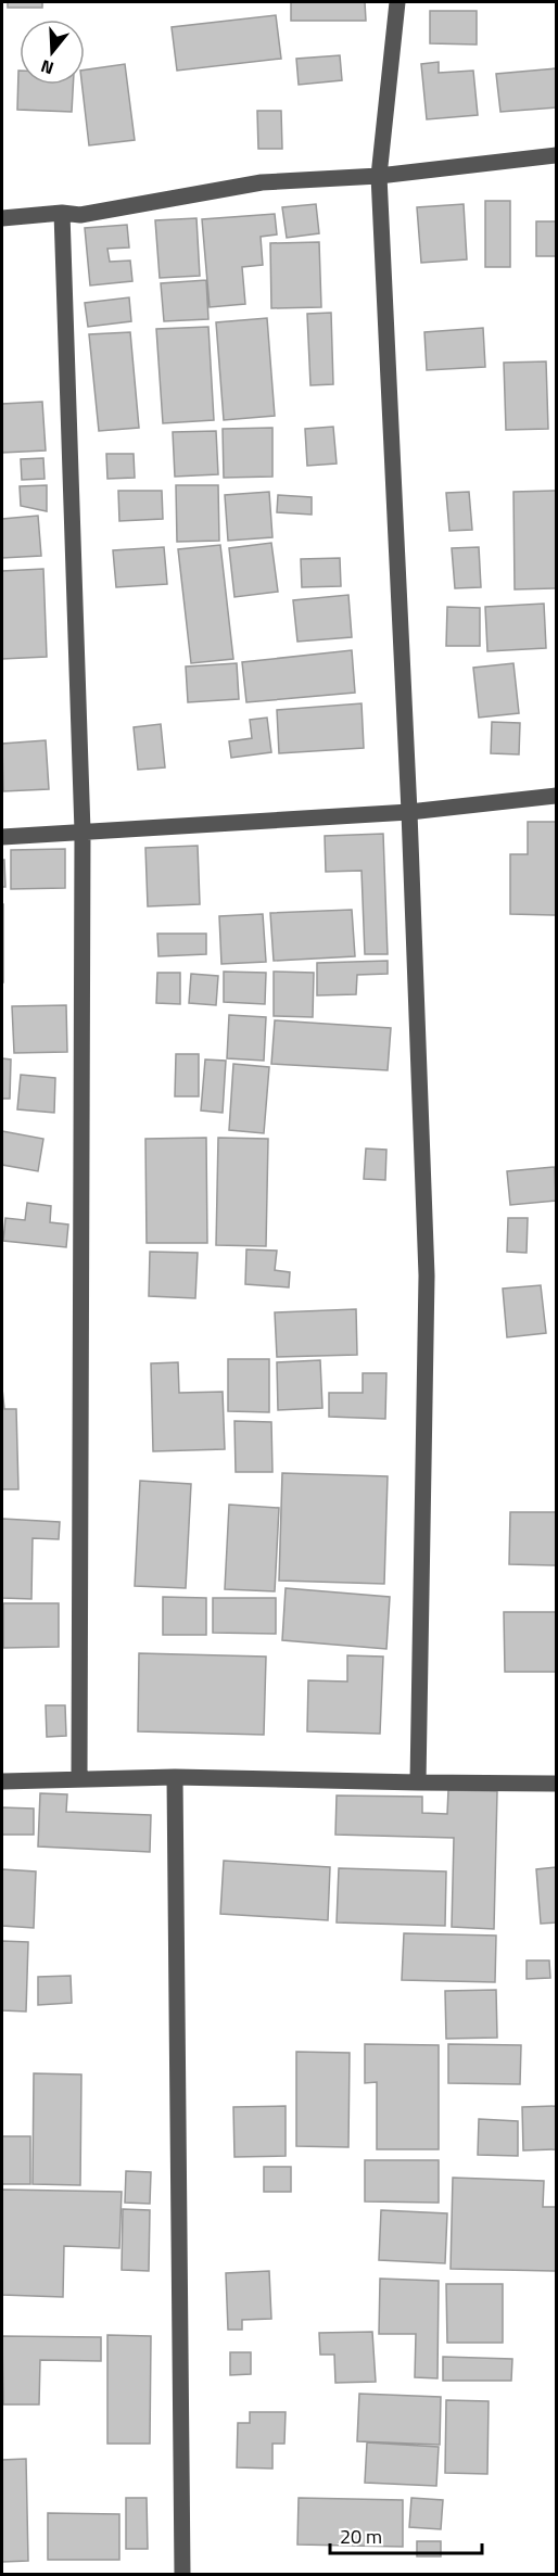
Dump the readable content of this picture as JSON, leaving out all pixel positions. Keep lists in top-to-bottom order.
{
  "scale_bar": "20 m",
  "north": "bottom"
}
